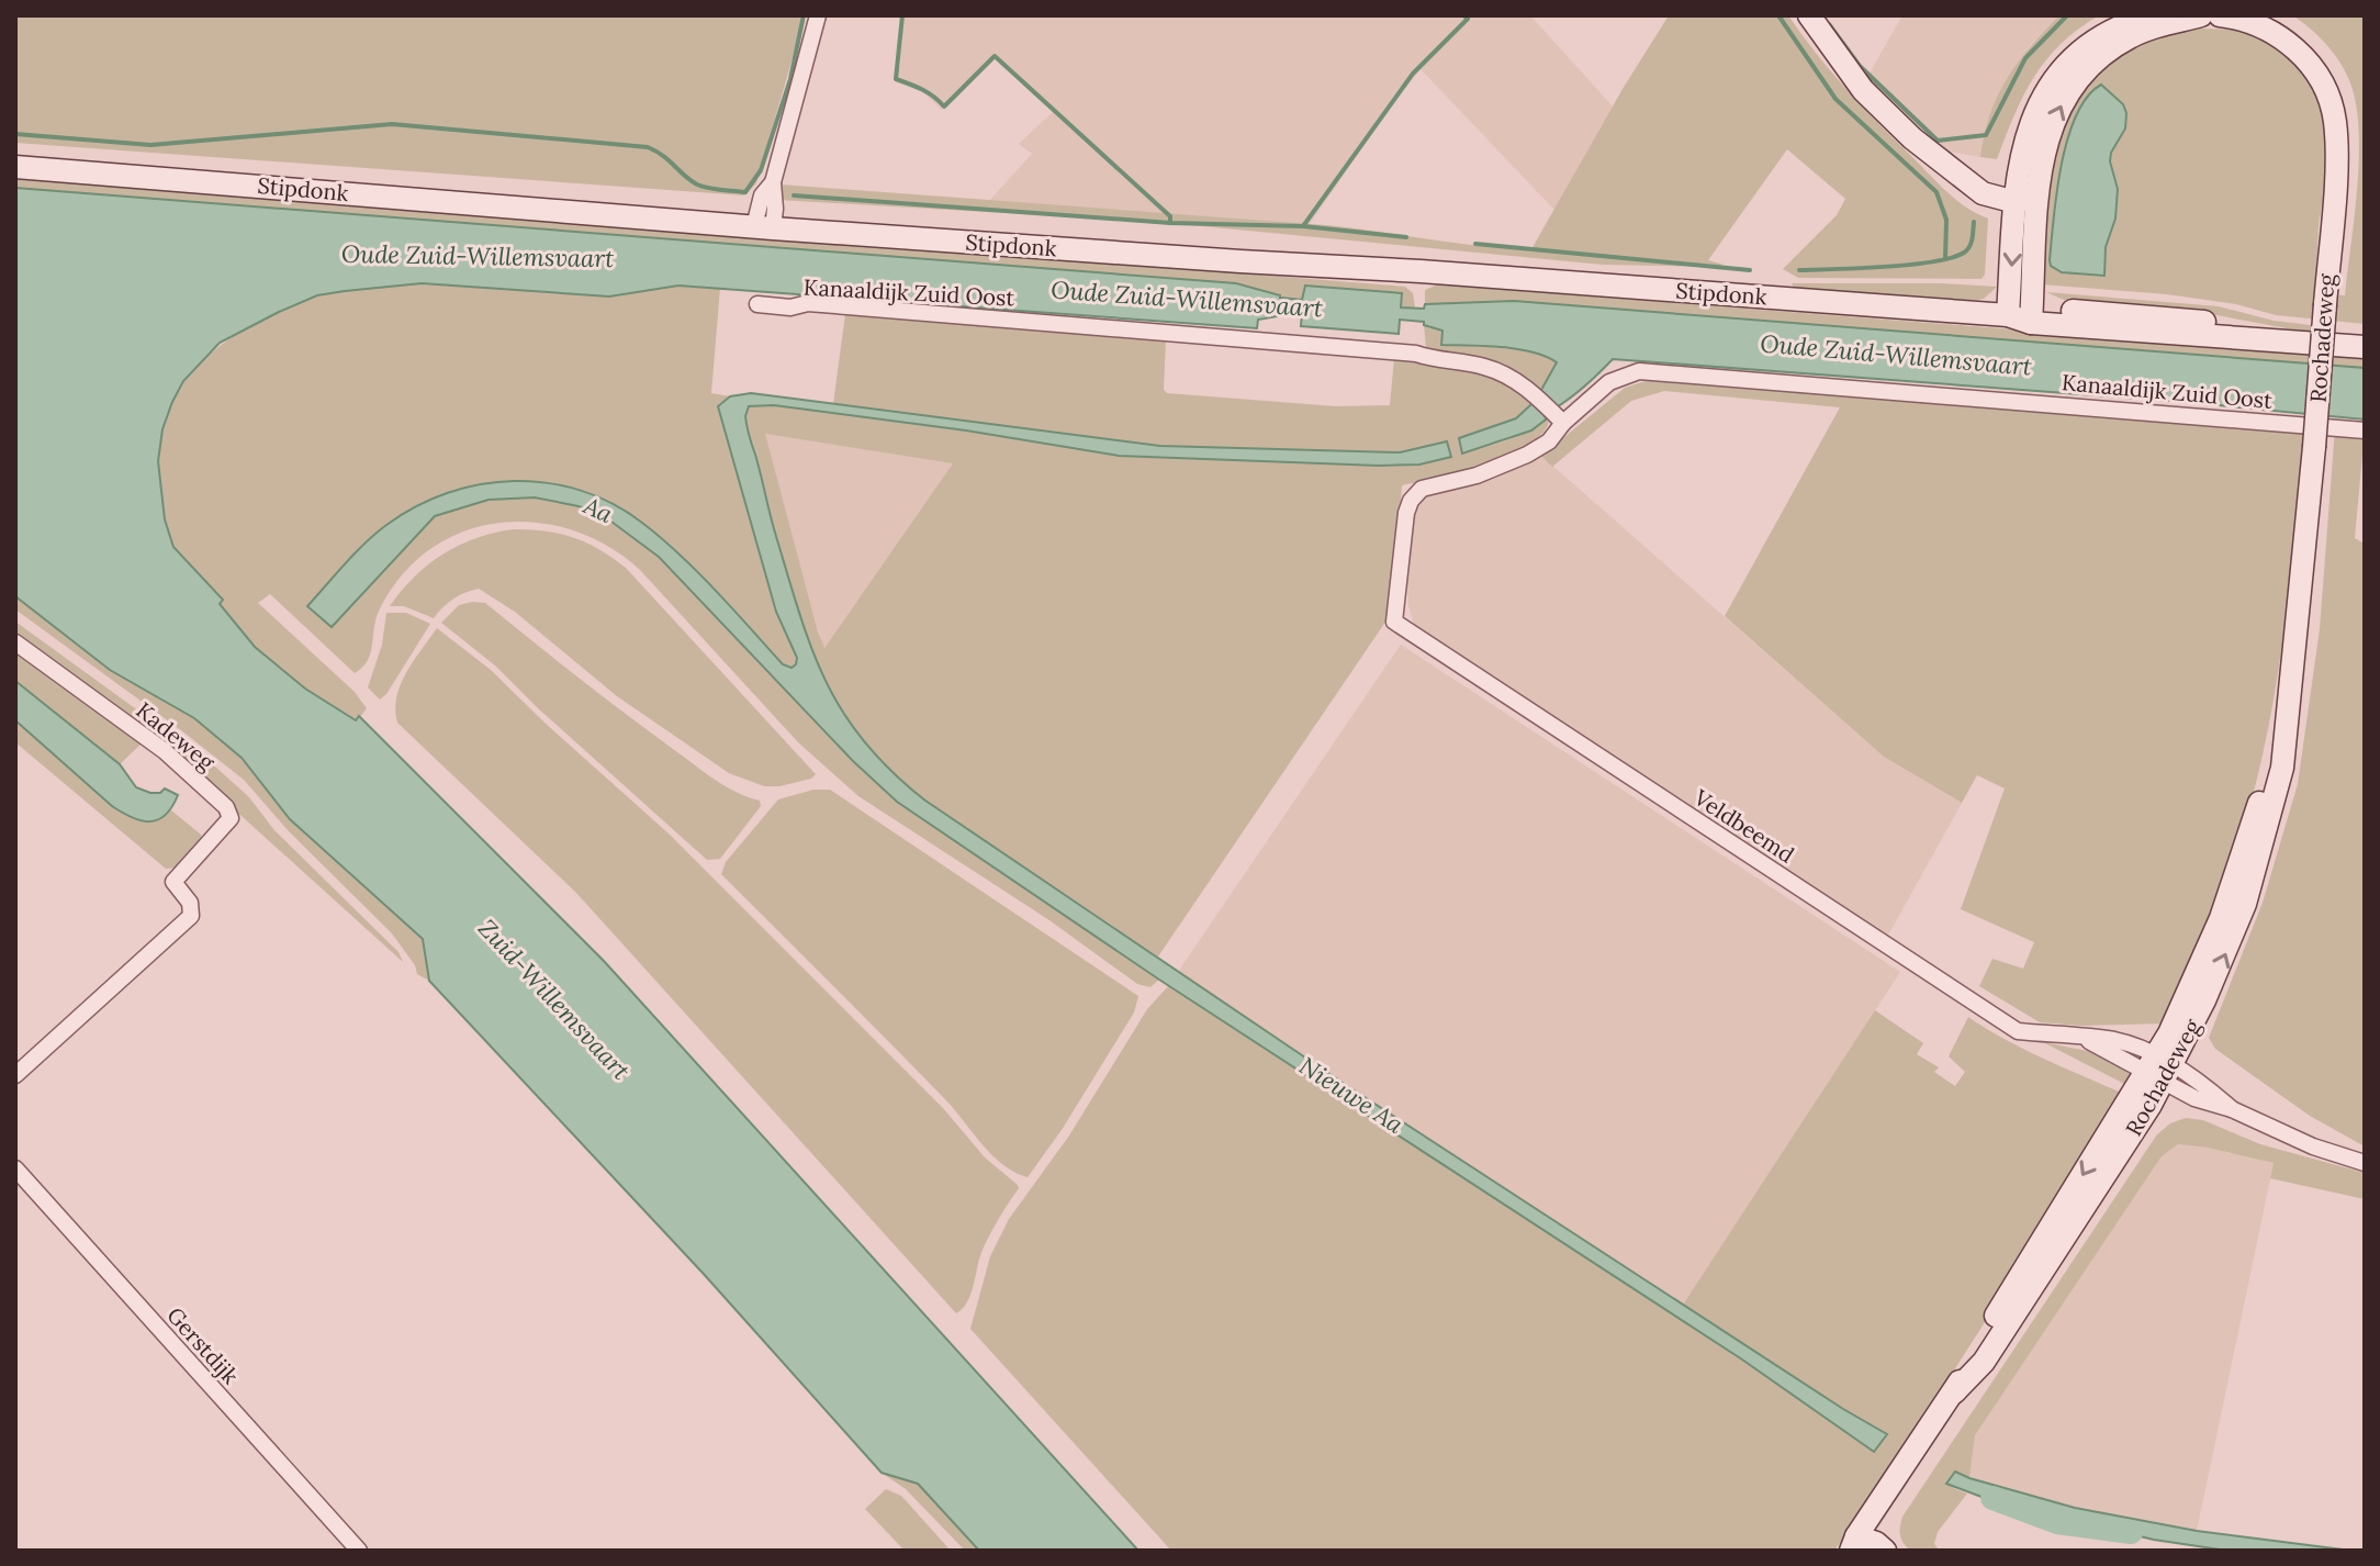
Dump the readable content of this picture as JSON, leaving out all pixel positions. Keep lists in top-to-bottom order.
{
  "streets": {
    "main road": ["Stipdonk", "Rochadeweg"],
    "street": [
      "Kanaaldijk Zuid Oost",
      "Kadeweg",
      "Veldbeemd",
      "Gerstdijk"
    ]
  },
  "crossings": [
    ["Kanaaldijk Zuid Oost", "Veldbeemd"],
    ["Rochadeweg", "Veldbeemd"]
  ],
  "water": [
    "Oude Zuid-Willemsvaart",
    "Aa",
    "Zuid-Willemsvaart",
    "Nieuwe Aa"
  ]
}
